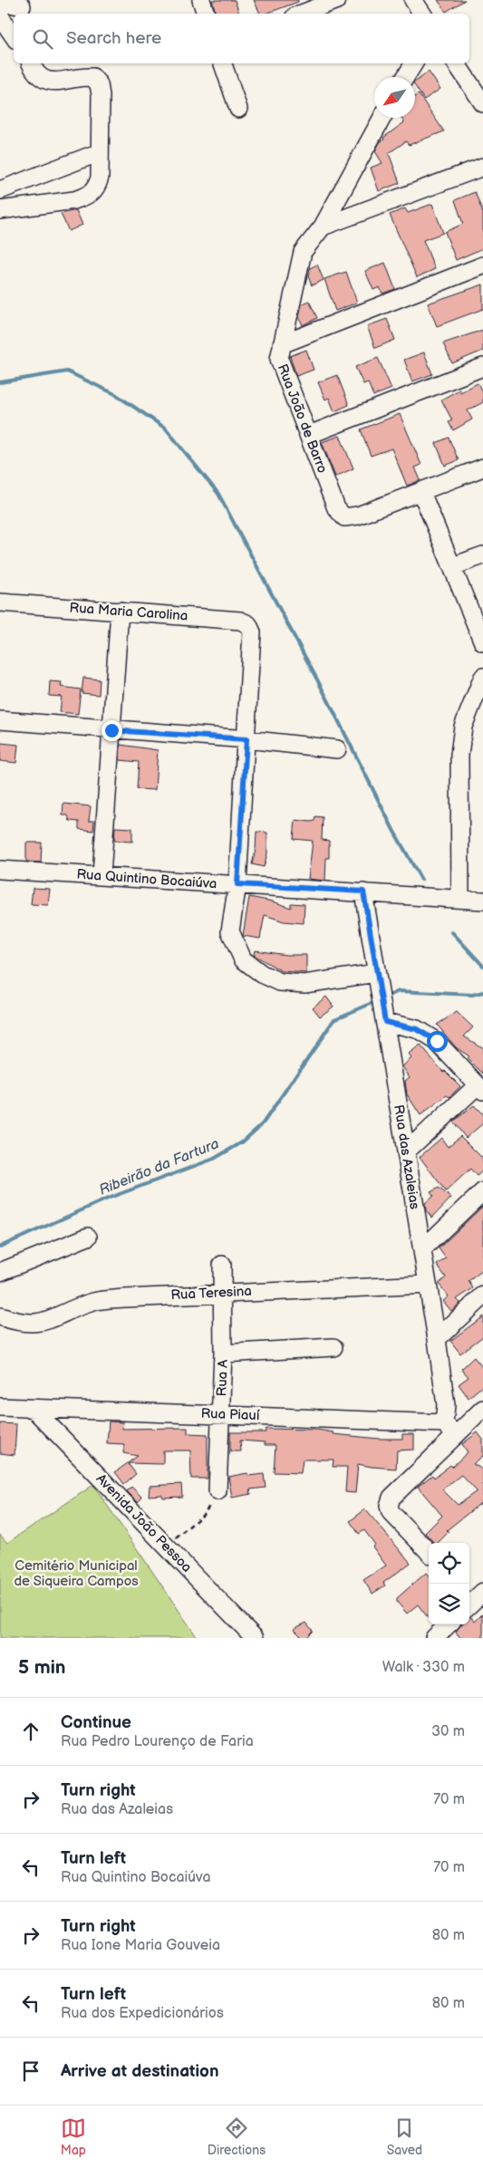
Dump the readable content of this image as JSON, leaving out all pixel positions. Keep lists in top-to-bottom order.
{
  "streets": {
    "street": [
      "Rua João de Barro",
      "Rua Maria Carolina",
      "Rua Quintino Bocaiúva",
      "Rua das Azaleias",
      "Rua Teresina",
      "Rua A",
      "Rua Piauí",
      "Avenida João Pessoa"
    ]
  },
  "crossings": [
    ["Rua Quintino Bocaiúva", "Rua das Azaleias"],
    ["Rua das Azaleias", "Rua Teresina"],
    ["Rua das Azaleias", "Rua Piauí"],
    ["Rua Teresina", "Rua A"],
    ["Rua A", "Rua Piauí"],
    ["Rua Piauí", "Avenida João Pessoa"]
  ],
  "water": ["Ribeirão da Fartura"],
  "parks": ["Cemitério Municipal de Siqueira Campos"],
  "north": "bottom left",
  "page": {
    "search": "Search here",
    "heading": ["5 min", "Walk · 330 m"],
    "list": [
      ["Continue", "Rua Pedro Lourenço de Faria", "30 m"],
      ["Turn right", "Rua das Azaleias", "70 m"],
      ["Turn left", "Rua Quintino Bocaiúva", "70 m"],
      ["Turn right", "Rua Ione Maria Gouveia", "80 m"],
      ["Turn left", "Rua dos Expedicionários", "80 m"],
      "Arrive at destination"
    ],
    "nav": ["Map", "Directions", "Saved"]
  }
}
